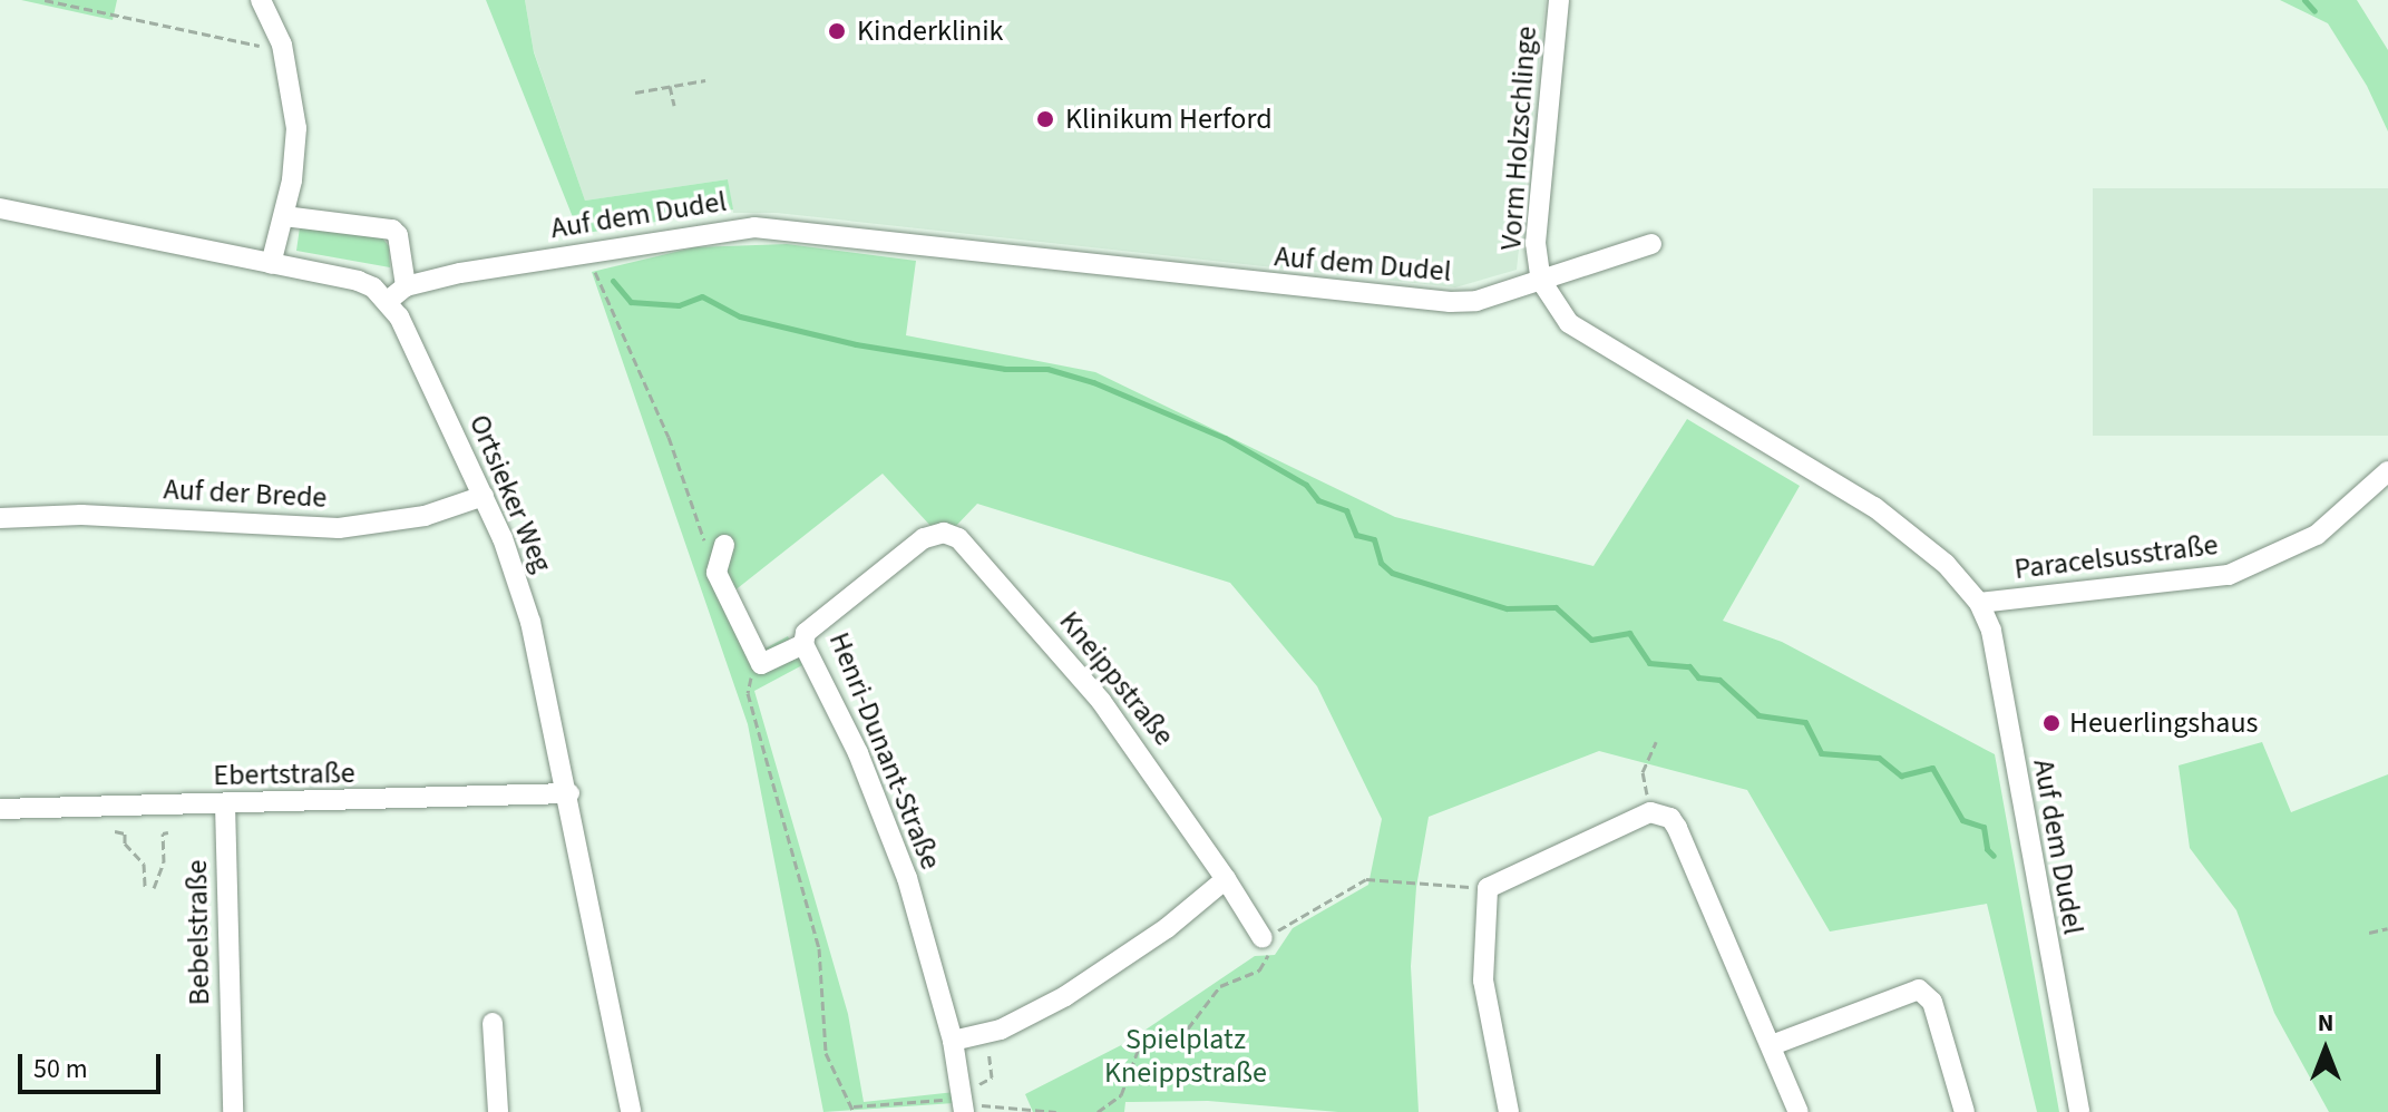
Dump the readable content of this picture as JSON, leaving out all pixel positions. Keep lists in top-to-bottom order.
{
  "streets": {
    "street": [
      "Vorm Holzschlinge",
      "Auf dem Dudel",
      "Auf der Brede",
      "Ortsieker Weg",
      "Paracelsusstraße",
      "Kneippstraße",
      "Henri-Dunant-Straße",
      "Ebertstraße",
      "Bebelstraße"
    ]
  },
  "crossings": [
    ["Vorm Holzschlinge", "Auf dem Dudel"],
    ["Auf dem Dudel", "Ortsieker Weg"],
    ["Auf dem Dudel", "Paracelsusstraße"],
    ["Auf der Brede", "Ortsieker Weg"],
    ["Ortsieker Weg", "Ebertstraße"],
    ["Kneippstraße", "Henri-Dunant-Straße"],
    ["Ebertstraße", "Bebelstraße"]
  ],
  "parks": ["Spielplatz Kneippstraße"],
  "places": ["Kinderklinik", "Klinikum Herford", "Heuerlingshaus"],
  "scale_bar": "50 m",
  "north": "top"
}
